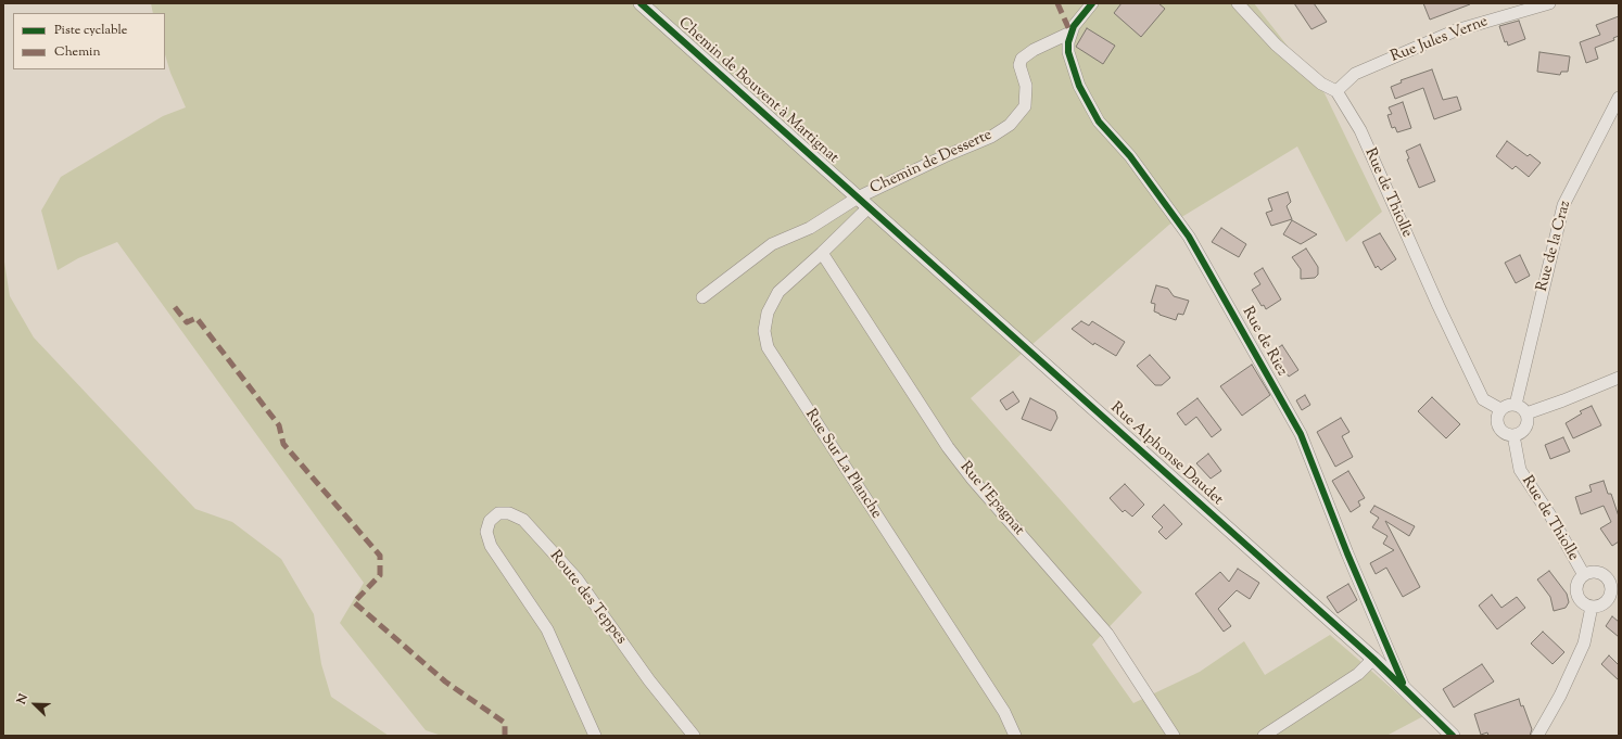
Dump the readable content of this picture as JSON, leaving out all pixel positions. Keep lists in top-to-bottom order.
{
  "streets": {
    "street": [
      "Rue Jules Verne",
      "Chemin de Bouvent à Martignat",
      "Chemin de Desserte",
      "Rue de Thiolle",
      "Rue de la Craz",
      "Rue de Riez",
      "Rue Alphonse Daudet",
      "Rue Sur La Planche",
      "Rue l'Epagnat",
      "Route des Teppes"
    ]
  },
  "crossings": [
    ["Rue Jules Verne", "Rue de Thiolle"],
    ["Chemin de Bouvent à Martignat", "Chemin de Desserte"],
    ["Chemin de Bouvent à Martignat", "Rue Alphonse Daudet"],
    ["Chemin de Bouvent à Martignat", "Rue Sur La Planche"],
    ["Chemin de Desserte", "Rue de Riez"],
    ["Chemin de Desserte", "Rue Alphonse Daudet"],
    ["Chemin de Desserte", "Rue Sur La Planche"],
    ["Rue de Thiolle", "Rue de la Craz"],
    ["Rue de Riez", "Rue Alphonse Daudet"],
    ["Rue Alphonse Daudet", "Rue Sur La Planche"],
    ["Rue Sur La Planche", "Rue l'Epagnat"]
  ],
  "legend": ["Piste cyclable", "Chemin"],
  "north": "top left"
}
